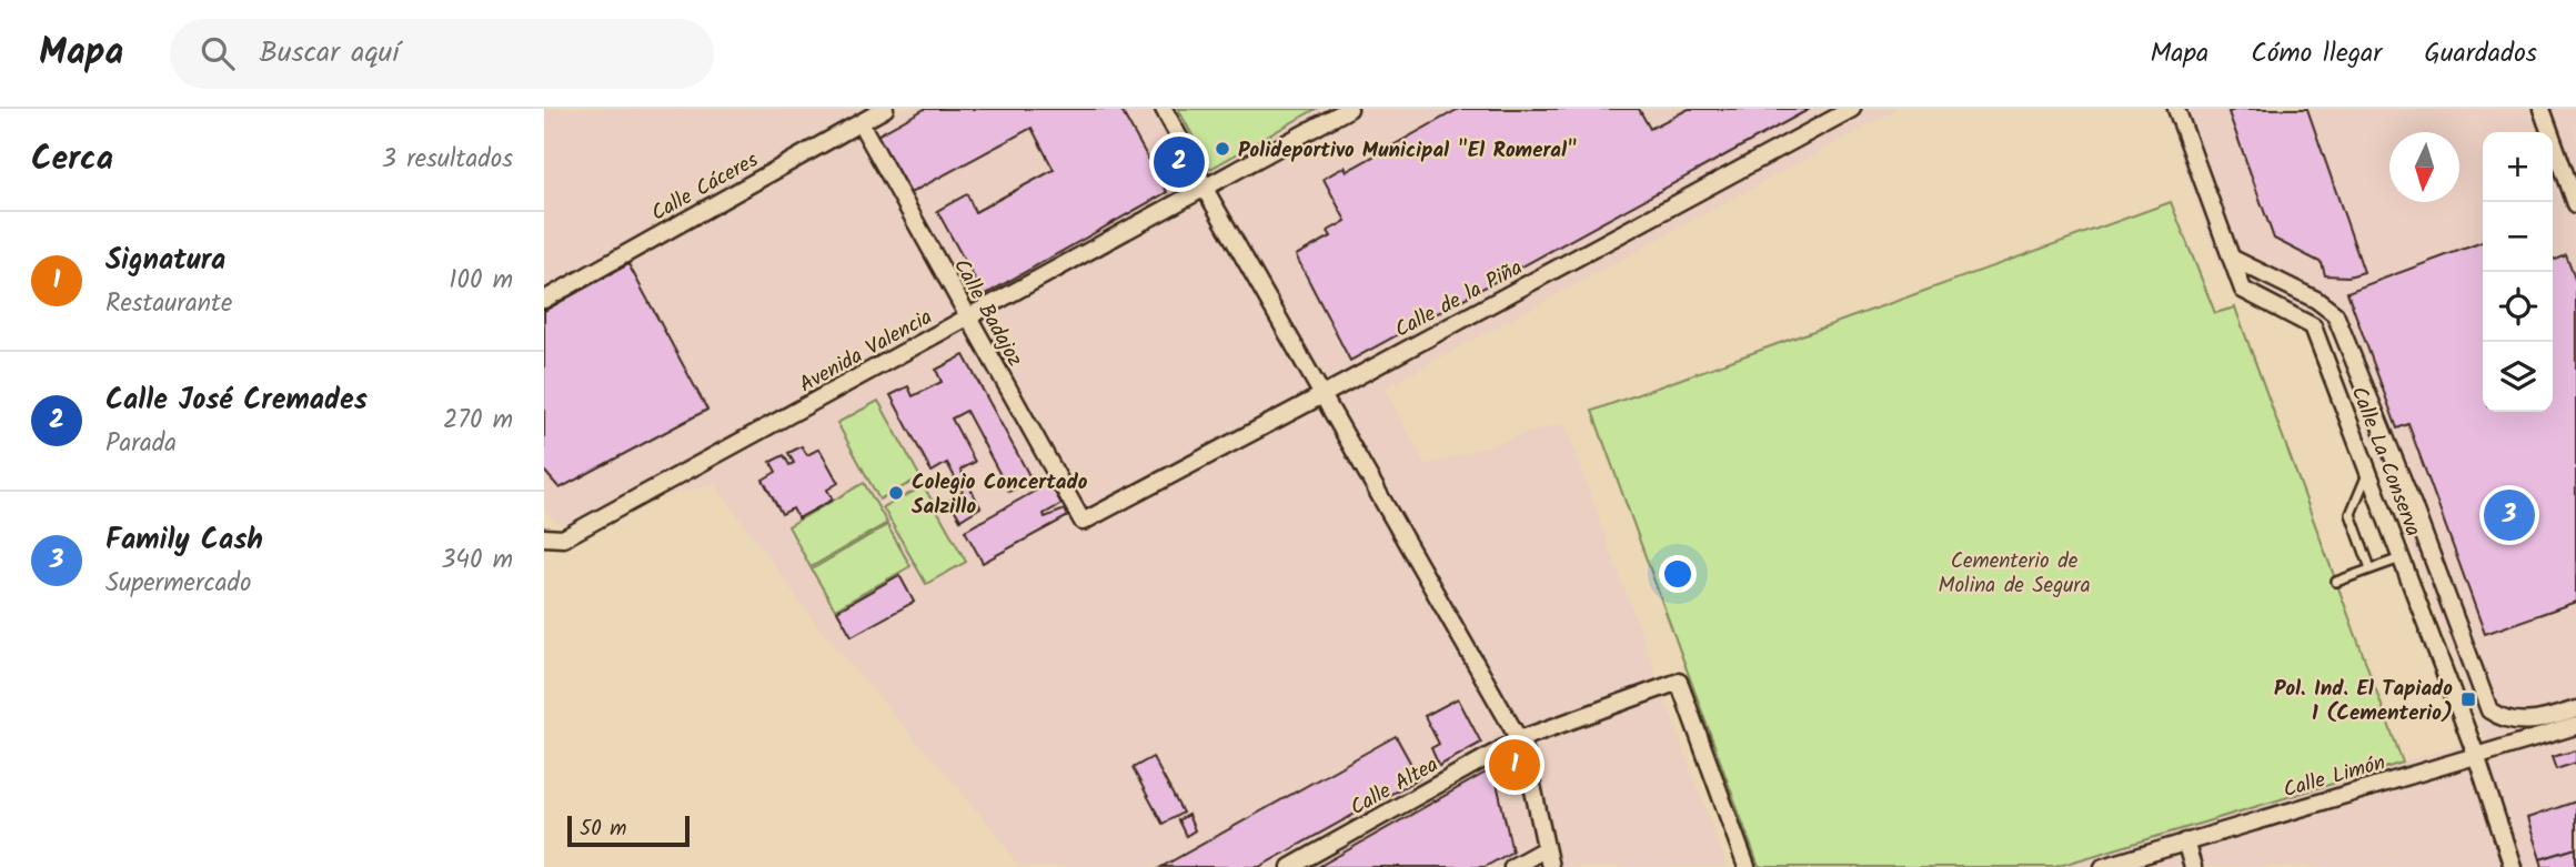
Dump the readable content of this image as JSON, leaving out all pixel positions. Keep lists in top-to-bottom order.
{
  "streets": {
    "street": [
      "Calle Cáceres",
      "Calle de la Piña",
      "Calle Badajoz",
      "Avenida Valencia",
      "Calle La Conserva",
      "Calle Limón",
      "Calle Altea"
    ]
  },
  "crossings": [
    ["Calle Cáceres", "Calle Badajoz"],
    ["Calle de la Piña", "Calle Badajoz"],
    ["Calle Badajoz", "Avenida Valencia"],
    ["Calle La Conserva", "Calle Limón"]
  ],
  "parks": ["Cementerio de Molina de Segura"],
  "places": {
    "other": ["Polideportivo Municipal \"El Romeral\"", "Colegio Concertado Salzillo"],
    "transit": ["Pol. Ind. El Tapiado 1 (Cementerio)"]
  },
  "scale_bar": "50 m",
  "north": "bottom",
  "page": {
    "header": "Mapa",
    "search": "Buscar aquí",
    "nav": ["Mapa", "Cómo llegar", "Guardados"],
    "heading": ["Cerca", "3 resultados"],
    "map_buttons": ["+", "−"],
    "pins": ["2", "3", "1"],
    "list": [
      {
        "mark": "1",
        "name": "Signatura",
        "note": "Restaurante",
        "value": "100 m"
      },
      {
        "mark": "2",
        "name": "Calle José Cremades",
        "note": "Parada",
        "value": "270 m"
      },
      {
        "mark": "3",
        "name": "Family Cash",
        "note": "Supermercado",
        "value": "340 m"
      }
    ],
    "scale": "50 m"
  }
}
